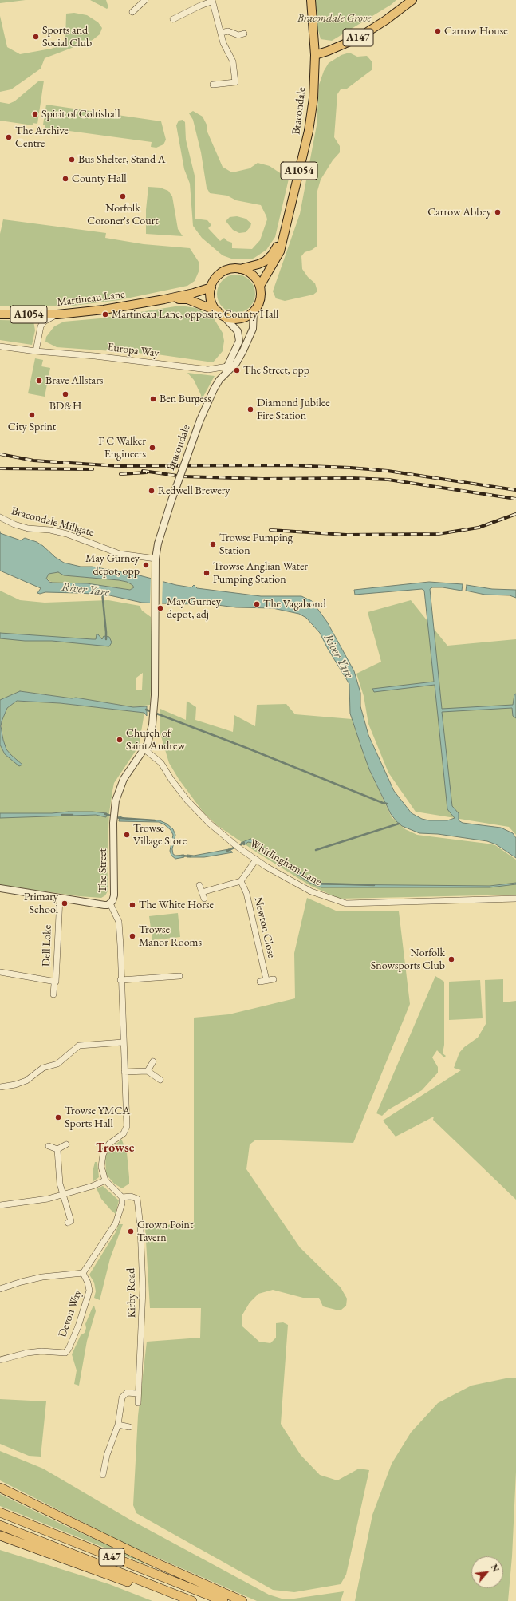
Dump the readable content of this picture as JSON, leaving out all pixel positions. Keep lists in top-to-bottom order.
{
  "streets": {
    "highway": ["A47"],
    "main road": [
      "A147",
      "Bracondale",
      "A1054",
      "Martineau Lane"
    ],
    "street": [
      "Europa Way",
      "Bracondale Millgate",
      "Whitlingham Lane",
      "The Street",
      "Newton Close",
      "Dell Loke",
      "Kirby Road",
      "Devon Way"
    ]
  },
  "crossings": [
    ["A147", "Bracondale"],
    ["Bracondale", "Martineau Lane"],
    ["Bracondale", "Europa Way"],
    ["Bracondale", "Bracondale Millgate"],
    ["Bracondale", "The Street"],
    ["Whitlingham Lane", "The Street"]
  ],
  "districts": ["Trowse"],
  "water": ["River Yare"],
  "parks": ["Bracondale Grove"],
  "places": [
    "Carrow House",
    "Sports and Social Club",
    "Spirit of Coltishall",
    "The Archive Centre",
    "Bus Shelter, Stand A",
    "County Hall",
    "Norfolk Coroner's Court",
    "Carrow Abbey",
    "Martineau Lane, opposite County Hall",
    "The Street, opp",
    "Brave Allstars",
    "BD&H",
    "Ben Burgess",
    "Diamond Jubilee Fire Station",
    "City Sprint",
    "F C Walker Engineers",
    "Redwell Brewery",
    "Trowse Pumping Station",
    "May Gurney depot, opp",
    "Trowse Anglian Water Pumping Station",
    "The Vagabond",
    "May Gurney depot, adj",
    "Church of Saint Andrew",
    "Trowse Village Store",
    "Primary School",
    "The White Horse",
    "Trowse Manor Rooms",
    "Norfolk Snowsports Club",
    "Trowse YMCA Sports Hall",
    "Crown Point Tavern"
  ],
  "north": "top right"
}
